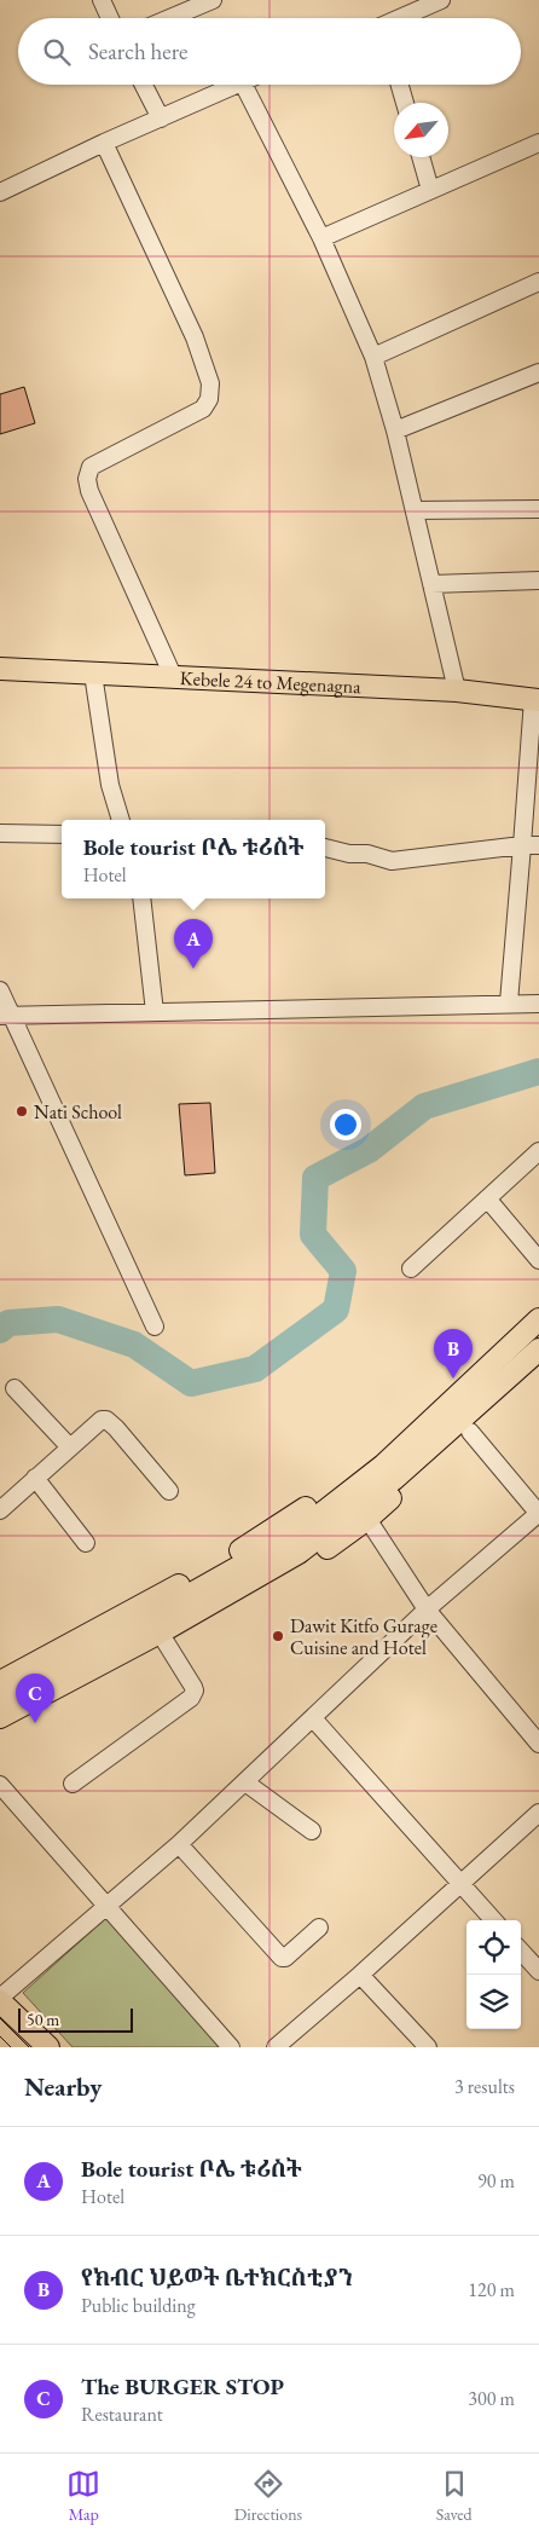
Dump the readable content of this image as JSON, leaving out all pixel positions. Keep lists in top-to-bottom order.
{
  "streets": {
    "main road": ["Kebele 24 to Megenagna"]
  },
  "places": ["Nati School", "Dawit Kitfo Gurage Cuisine and Hotel"],
  "scale_bar": "50 m",
  "north": "bottom left",
  "page": {
    "search": "Search here",
    "popup": ["Bole tourist ቦሌ ቱሪስት", "Hotel"],
    "pins": ["A", "B", "C"],
    "scale": "50 m",
    "heading": ["Nearby", "3 results"],
    "list": [
      {
        "mark": "A",
        "name": "Bole tourist ቦሌ ቱሪስት",
        "note": "Hotel",
        "value": "90 m"
      },
      {
        "mark": "B",
        "name": "የክብር ህይወት ቤተክርስቲያን",
        "note": "Public building",
        "value": "120 m"
      },
      {
        "mark": "C",
        "name": "The BURGER STOP",
        "note": "Restaurant",
        "value": "300 m"
      }
    ],
    "nav": ["Map", "Directions", "Saved"]
  }
}
